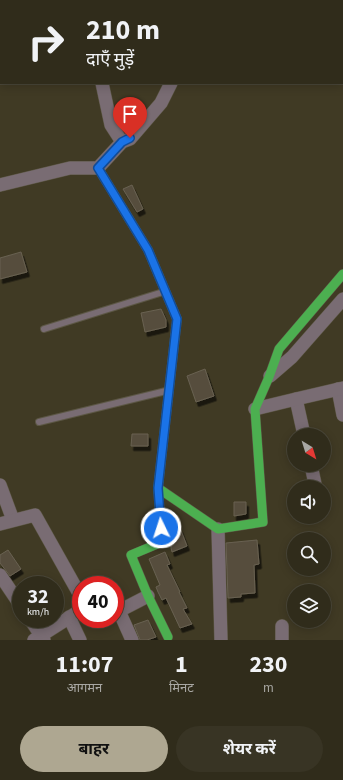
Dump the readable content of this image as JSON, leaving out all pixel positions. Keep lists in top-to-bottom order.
{
  "north": "bottom right",
  "page": {
    "turn": ["210 m", "दाएँ मुड़ें"],
    "speed": "32 km/h",
    "limit": "40",
    "eta": [
      "11:07",
      "आगमन",
      "1",
      "मिनट",
      "230",
      "m"
    ],
    "buttons": ["बाहर", "शेयर करें"]
  }
}
